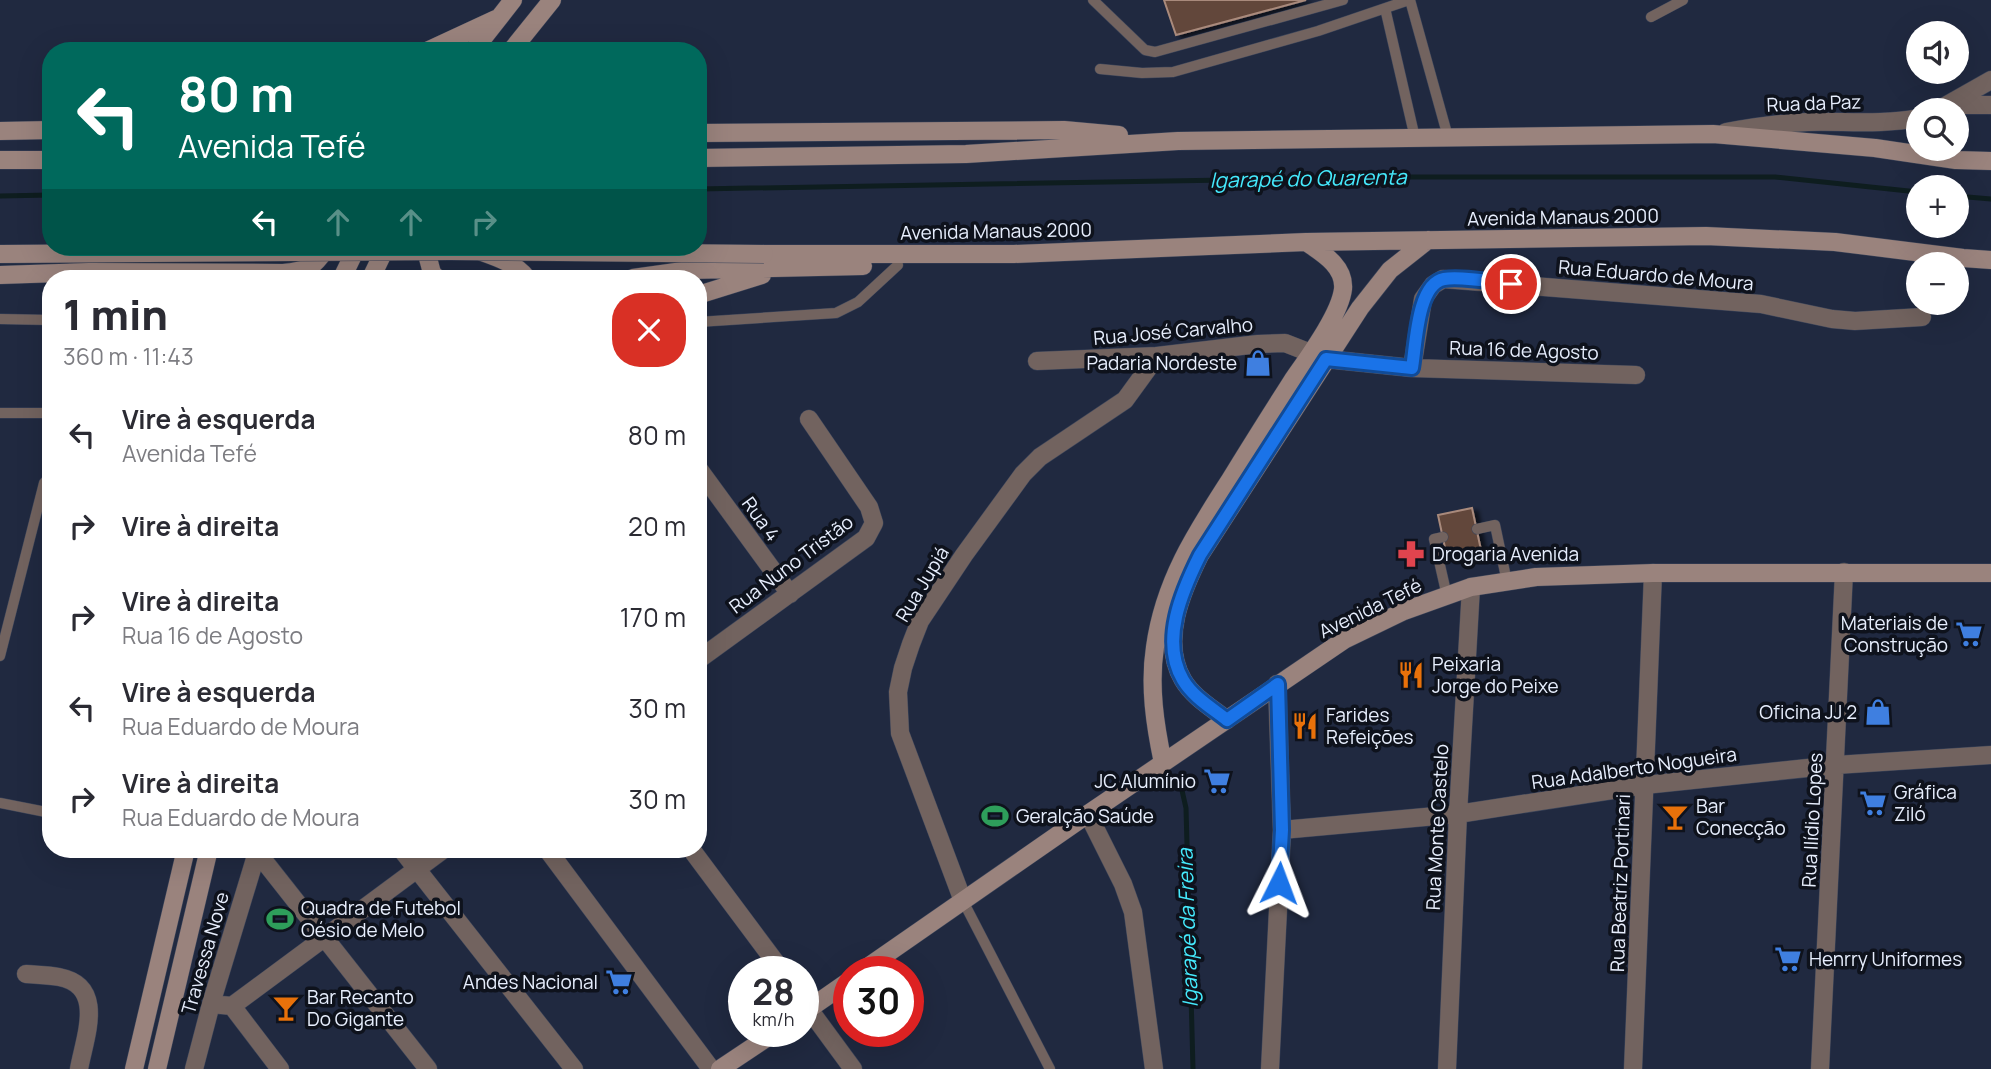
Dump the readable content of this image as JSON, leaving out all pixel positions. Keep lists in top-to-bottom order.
{
  "streets": {
    "street": [
      "Rua da Paz",
      "Avenida Manaus 2000",
      "Rua Eduardo de Moura",
      "Rua José Carvalho",
      "Rua 16 de Agosto",
      "Rua 4",
      "Rua Nuno Tristão",
      "Rua Jupiá",
      "Avenida Tefé",
      "Rua Adalberto Nogueira",
      "Rua Ilídio Lopes",
      "Rua Monte Castelo",
      "Rua Beatriz Portinari",
      "Travessa Nove"
    ]
  },
  "crossings": [
    ["Rua Eduardo de Moura", "Rua 16 de Agosto"],
    ["Rua José Carvalho", "Rua 16 de Agosto"],
    ["Rua José Carvalho", "Rua Jupiá"],
    ["Rua 4", "Rua Nuno Tristão"],
    ["Rua Jupiá", "Avenida Tefé"],
    ["Avenida Tefé", "Rua Ilídio Lopes"],
    ["Avenida Tefé", "Rua Monte Castelo"],
    ["Avenida Tefé", "Rua Beatriz Portinari"],
    ["Rua Adalberto Nogueira", "Rua Ilídio Lopes"],
    ["Rua Adalberto Nogueira", "Rua Monte Castelo"],
    ["Rua Adalberto Nogueira", "Rua Beatriz Portinari"]
  ],
  "water": ["Igarapé do Quarenta", "Igarapé da Freira"],
  "places": {
    "shop": ["Padaria Nordeste", "Oficina JJ 2"],
    "pharmacy": ["Drogaria Avenida"],
    "supermarket": [
      "Materiais de Construção",
      "JC Alumínio",
      "Gráfica Ziló",
      "Henrry Uniformes",
      "Andes Nacional"
    ],
    "restaurant": ["Peixaria Jorge do Peixe", "Farides Refeições"],
    "sports": ["Geralção Saúde", "Quadra de Futebol Oésio de Melo"],
    "bar": ["Bar Conecção", "Bar Recanto Do Gigante"]
  },
  "page": {
    "map_buttons": ["+", "−"],
    "turn": ["80 m", "Avenida Tefé"],
    "heading": ["1 min", "360 m · 11:43"],
    "list": [
      {
        "name": "Vire à esquerda",
        "note": "Avenida Tefé",
        "value": "80 m"
      },
      {
        "name": "Vire à direita",
        "value": "20 m"
      },
      {
        "name": "Vire à direita",
        "note": "Rua 16 de Agosto",
        "value": "170 m"
      },
      {
        "name": "Vire à esquerda",
        "note": "Rua Eduardo de Moura",
        "value": "30 m"
      },
      {
        "name": "Vire à direita",
        "note": "Rua Eduardo de Moura",
        "value": "30 m"
      }
    ],
    "speed": "28 km/h",
    "limit": "30"
  }
}
